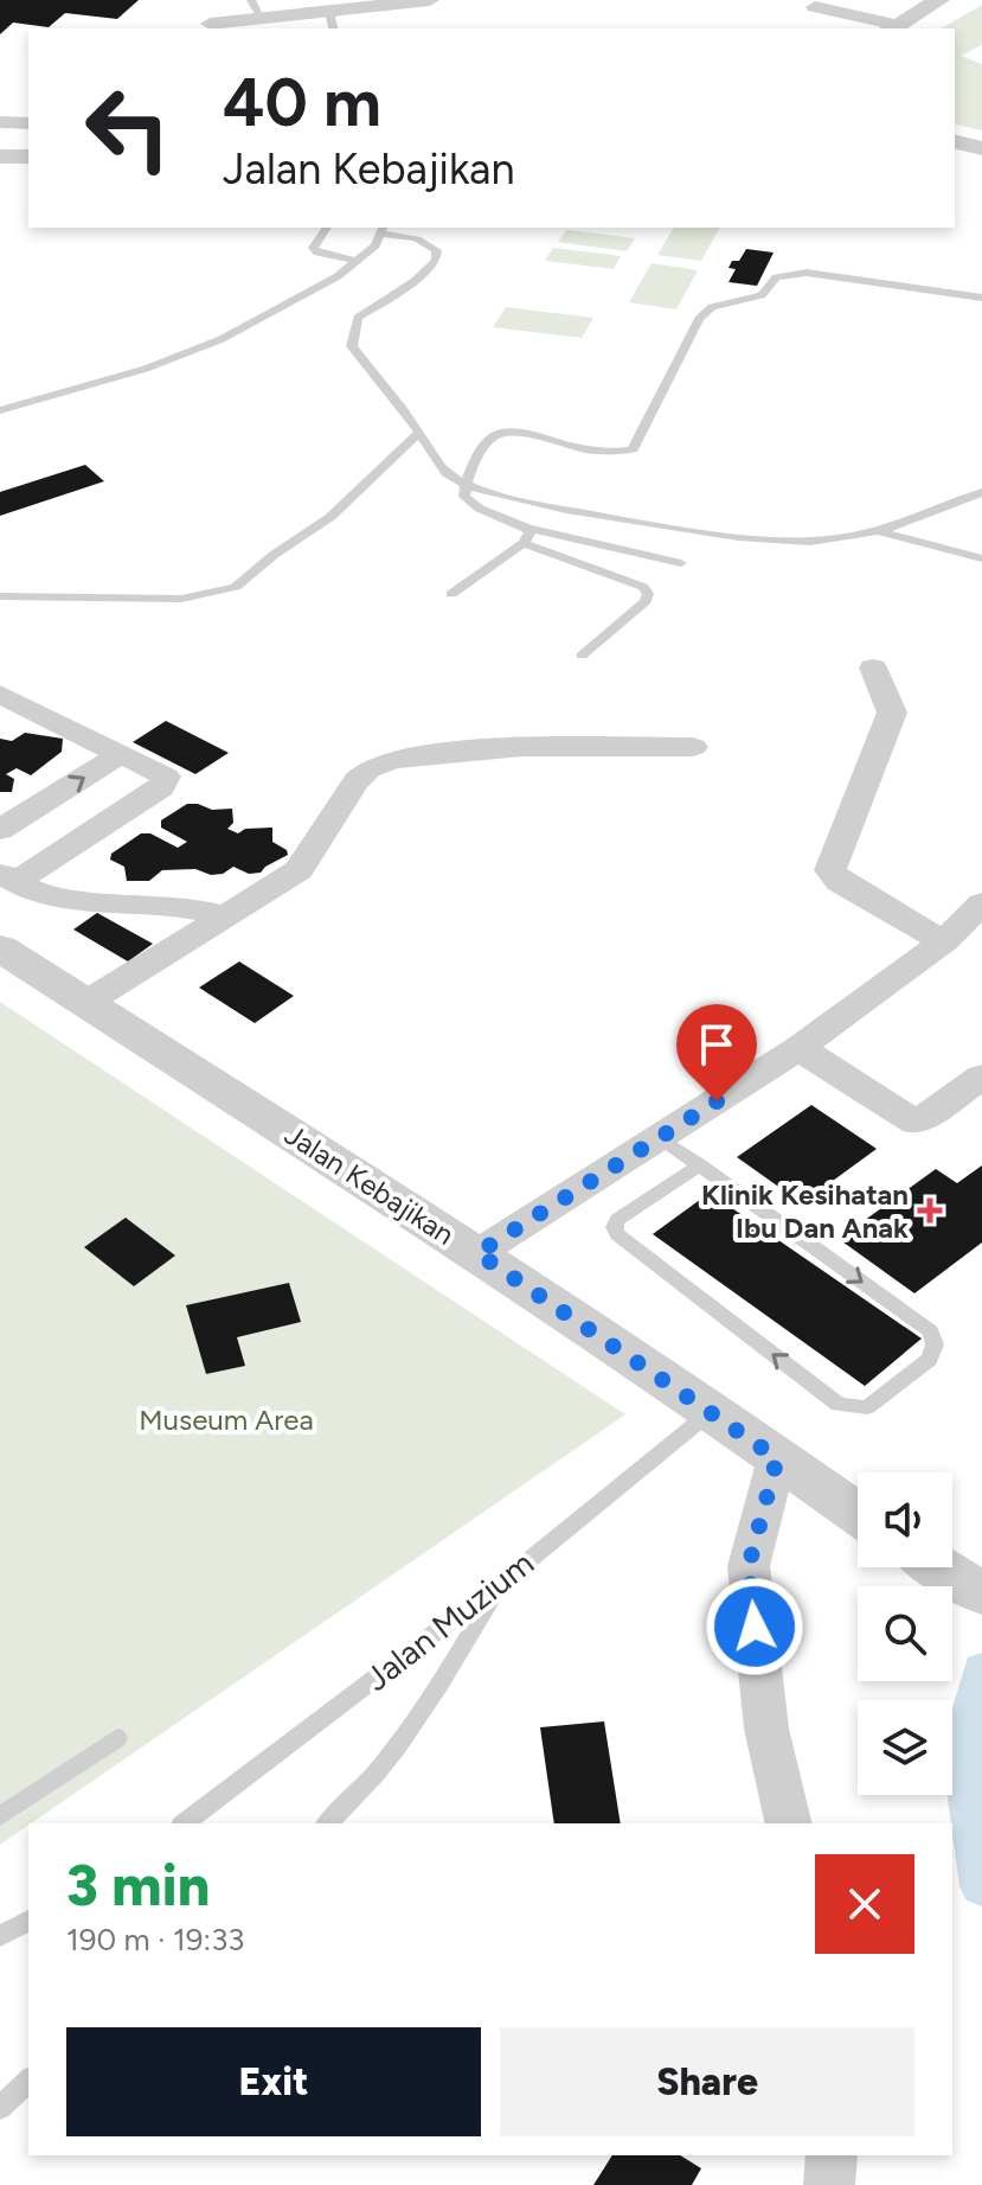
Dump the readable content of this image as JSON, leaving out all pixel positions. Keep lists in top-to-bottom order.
{
  "streets": {
    "street": ["Jalan Kebajikan"],
    "lane": ["Jalan Muzium"]
  },
  "crossings": [
    ["Jalan Kebajikan", "Jalan Muzium"]
  ],
  "parks": ["Museum Area"],
  "places": {
    "health": ["Klinik Kesihatan Ibu Dan Anak"]
  },
  "page": {
    "turn": ["40 m", "Jalan Kebajikan"],
    "heading": ["3 min", "190 m · 19:33"],
    "buttons": ["Exit", "Share"]
  }
}
